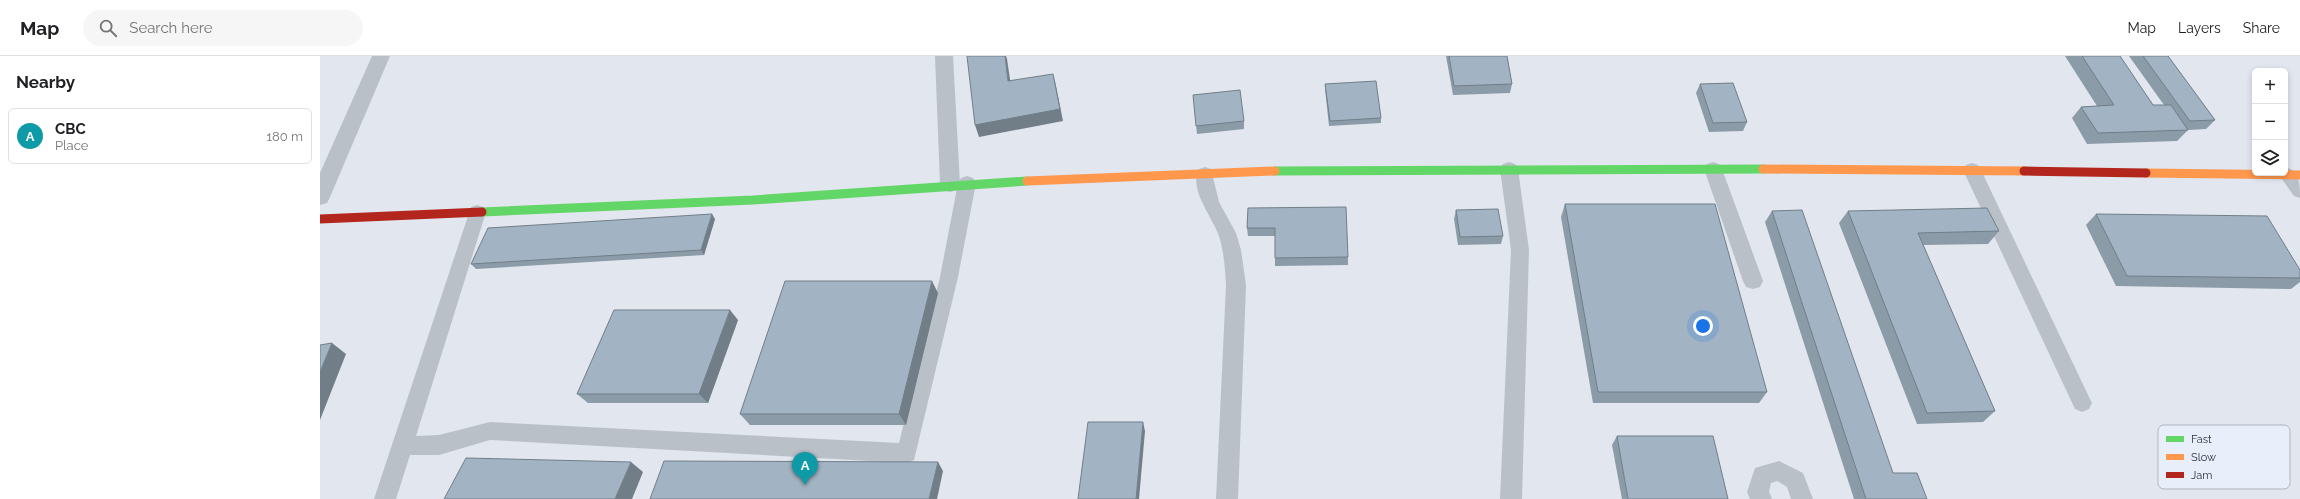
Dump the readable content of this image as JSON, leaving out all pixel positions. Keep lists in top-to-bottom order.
{
  "legend": ["Fast", "Slow", "Jam"],
  "page": {
    "header": "Map",
    "search": "Search here",
    "nav": ["Map", "Layers", "Share"],
    "heading": "Nearby",
    "map_buttons": ["+", "−"],
    "list": [
      {
        "mark": "A",
        "name": "СВС",
        "note": "Place",
        "value": "180 m"
      }
    ],
    "pins": "A"
  }
}
